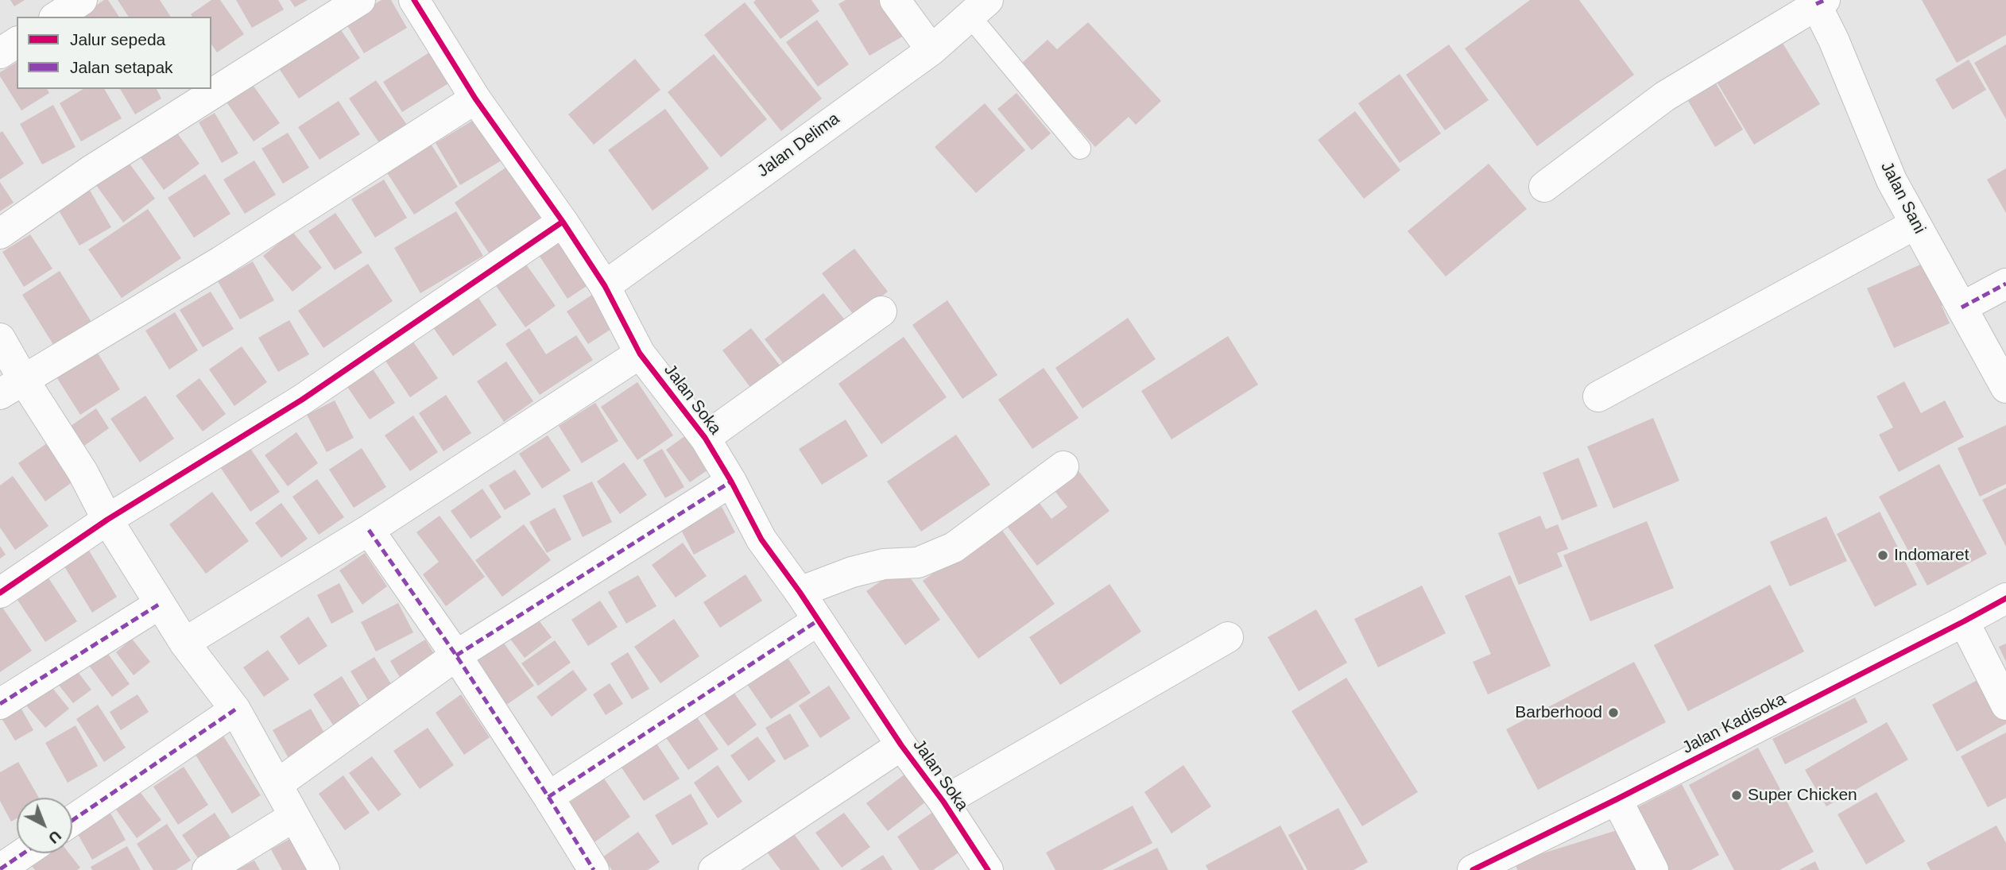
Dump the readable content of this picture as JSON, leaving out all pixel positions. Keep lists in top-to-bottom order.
{
  "streets": {
    "street": [
      "Jalan Delima",
      "Jalan Sani",
      "Jalan Soka",
      "Jalan Kadisoka"
    ]
  },
  "crossings": [
    ["Jalan Delima", "Jalan Soka"]
  ],
  "places": ["Indomaret", "Barberhood", "Super Chicken"],
  "legend": ["Jalur sepeda", "Jalan setapak"],
  "north": "bottom right"
}
